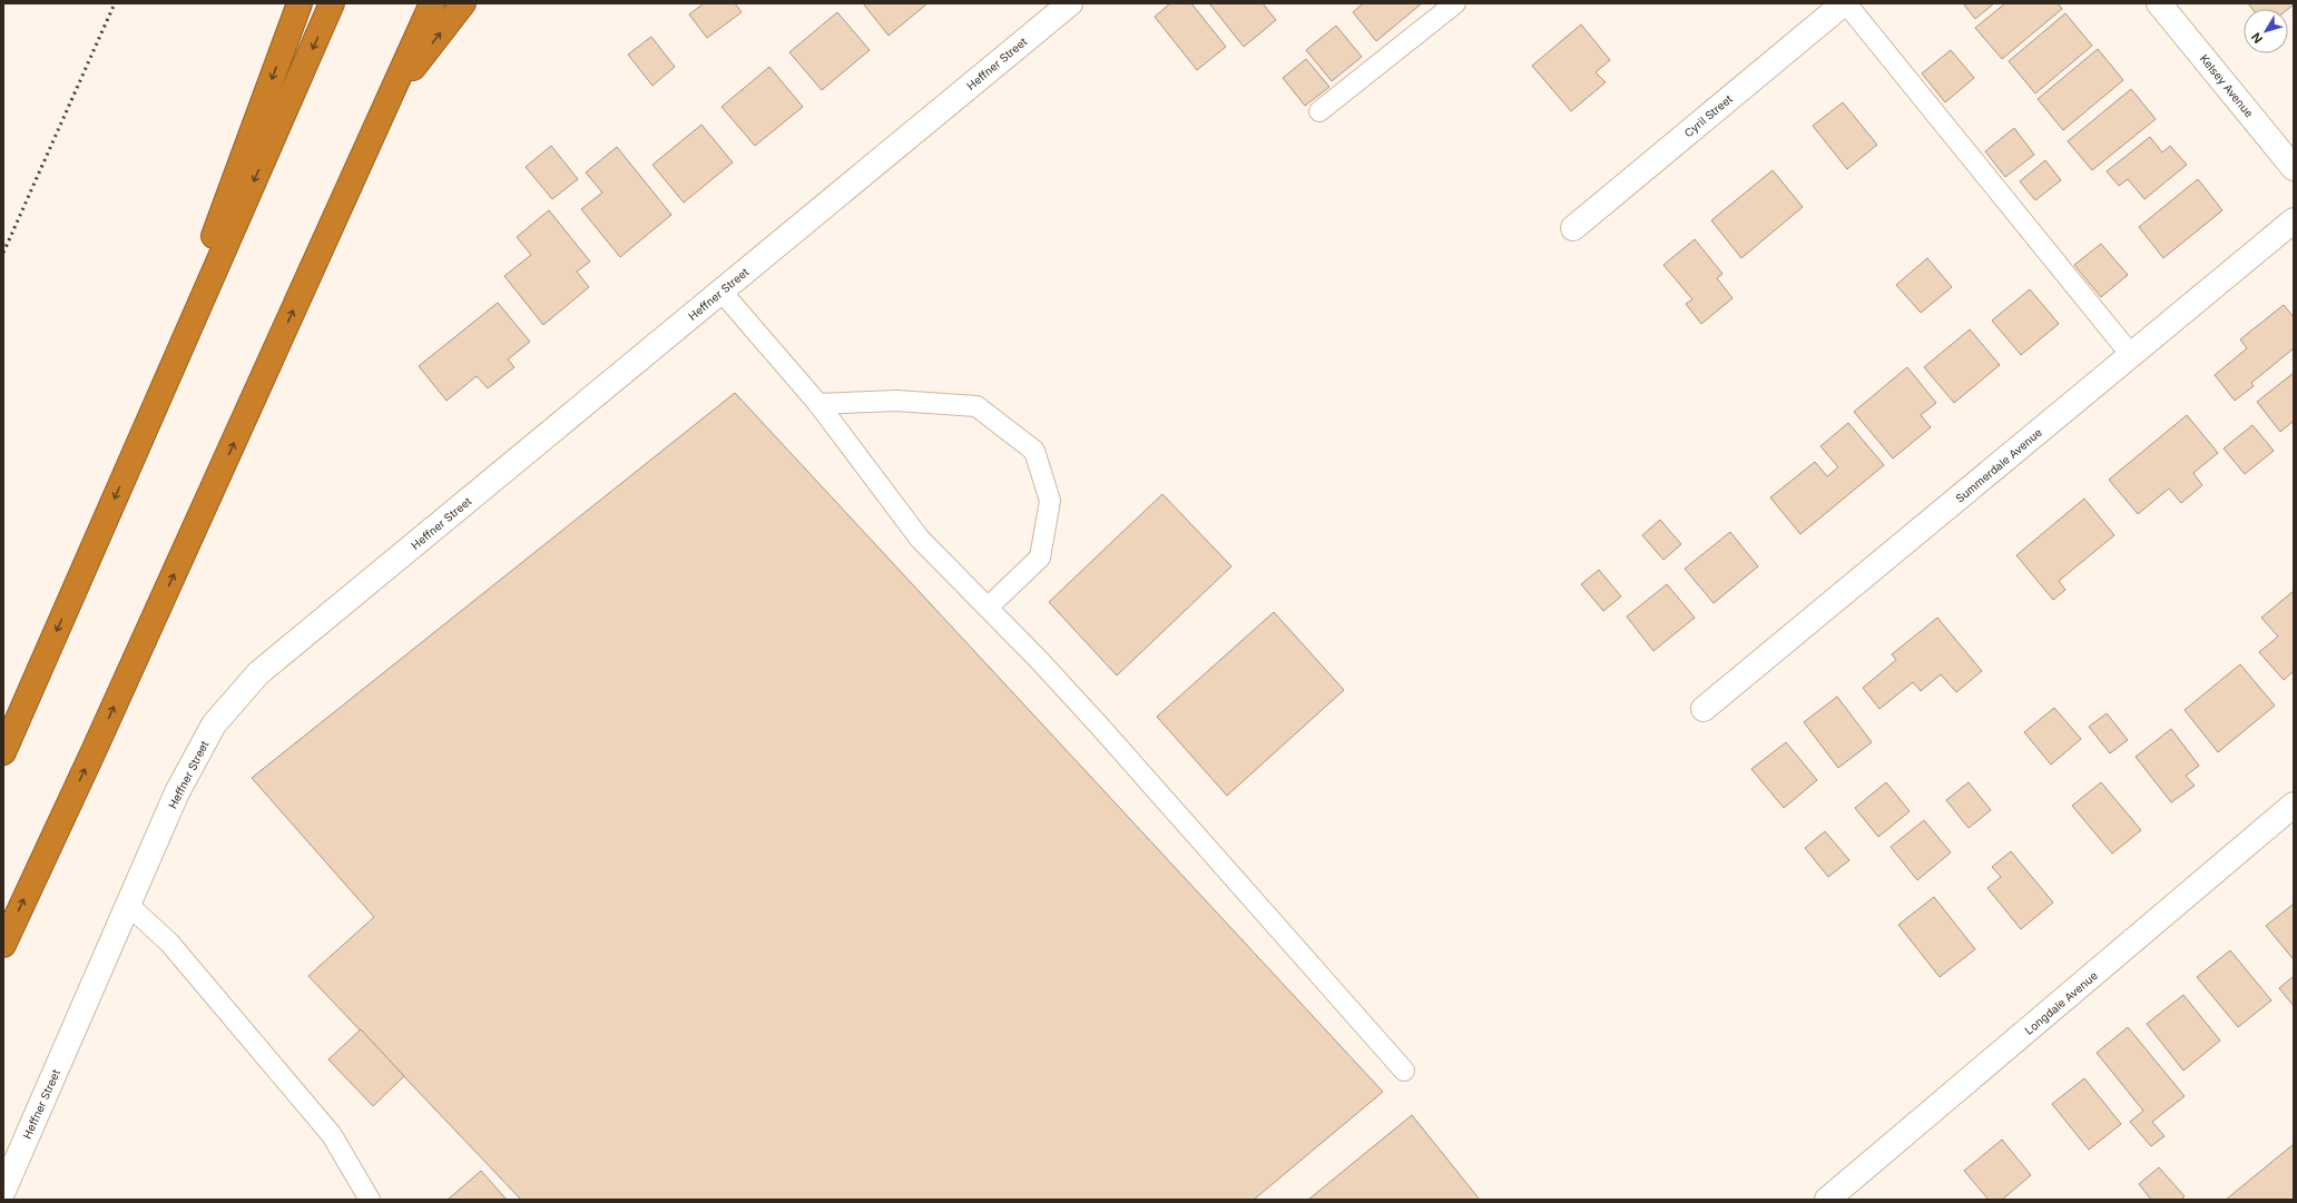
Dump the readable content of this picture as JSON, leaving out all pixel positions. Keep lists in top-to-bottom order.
{
  "streets": {
    "street": [
      "Heffner Street",
      "Kelsey Avenue",
      "Cyril Street",
      "Summerdale Avenue",
      "Longdale Avenue"
    ]
  },
  "north": "bottom left"
}
